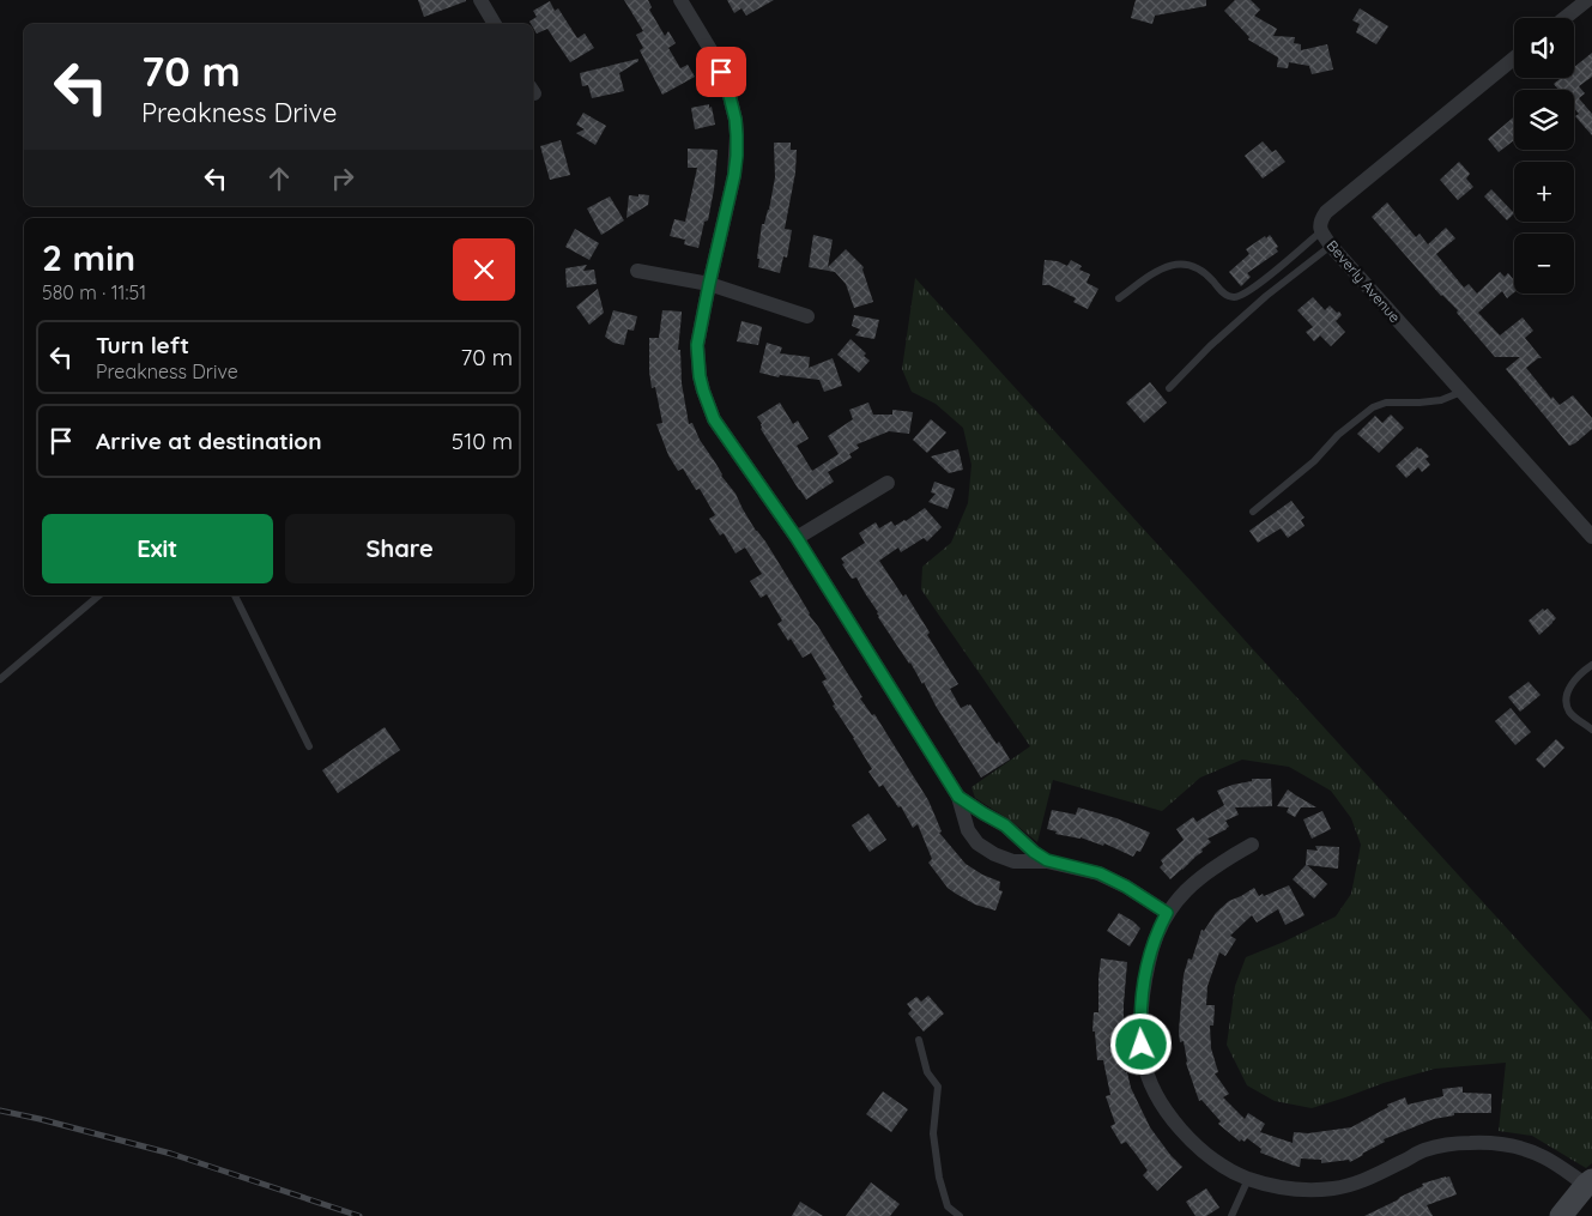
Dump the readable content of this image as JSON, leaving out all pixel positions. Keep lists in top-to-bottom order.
{
  "streets": {
    "street": ["Beverly Avenue"]
  },
  "page": {
    "map_buttons": ["+", "−"],
    "turn": ["70 m", "Preakness Drive"],
    "heading": ["2 min", "580 m · 11:51"],
    "list": [
      {
        "name": "Turn left",
        "note": "Preakness Drive",
        "value": "70 m"
      },
      {
        "name": "Arrive at destination",
        "value": "510 m"
      }
    ],
    "buttons": ["Exit", "Share"]
  }
}
